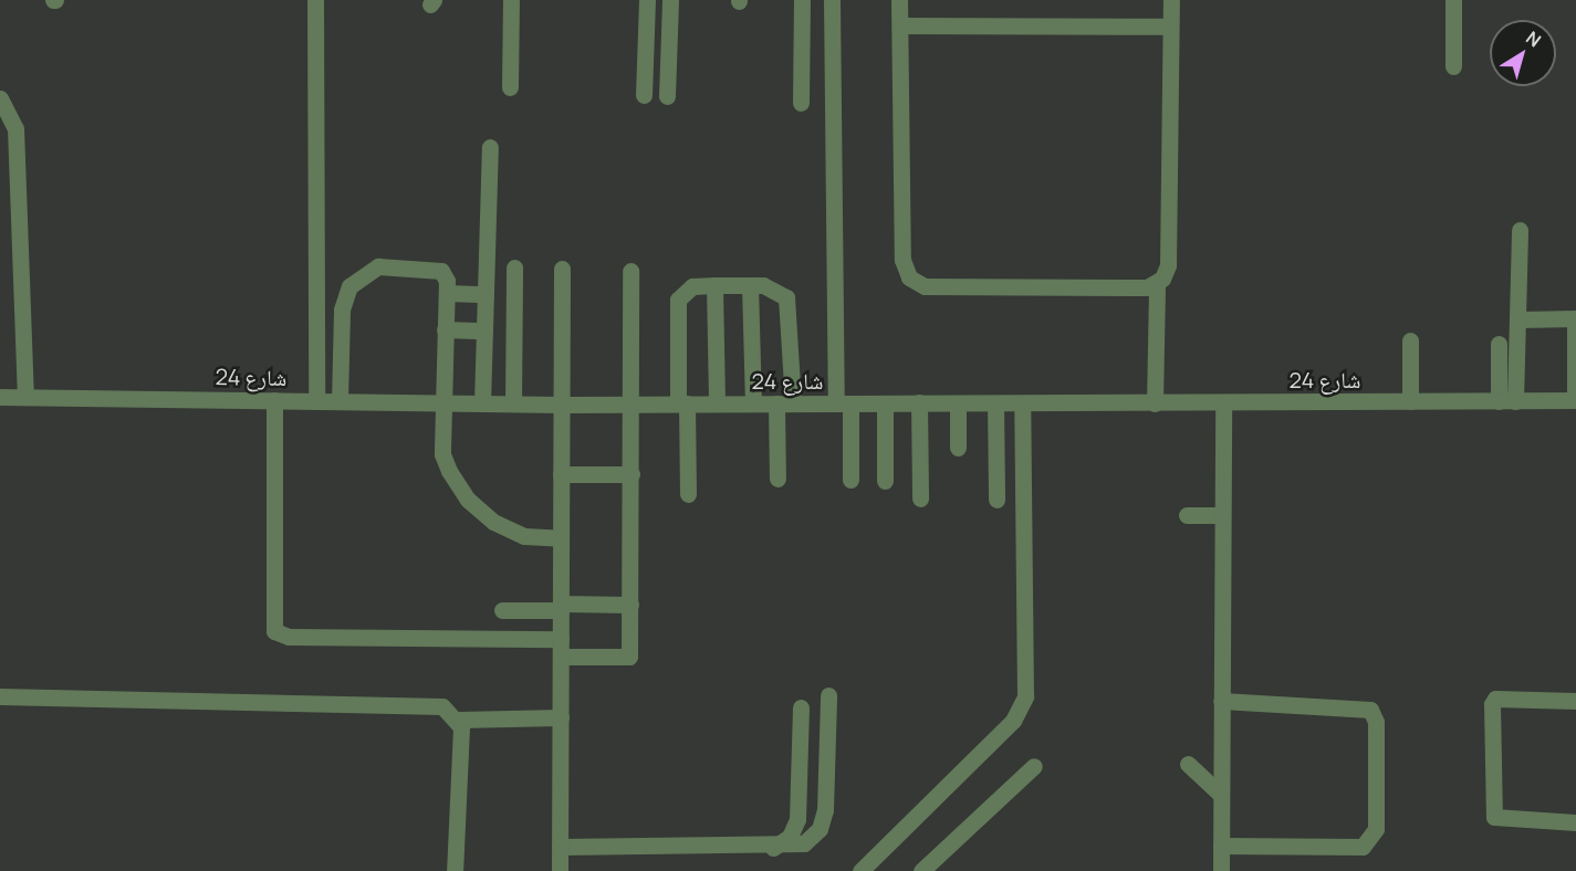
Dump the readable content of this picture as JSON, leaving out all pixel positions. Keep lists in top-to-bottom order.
{
  "streets": {
    "lane": ["شارع 24"]
  },
  "north": "top right"
}
